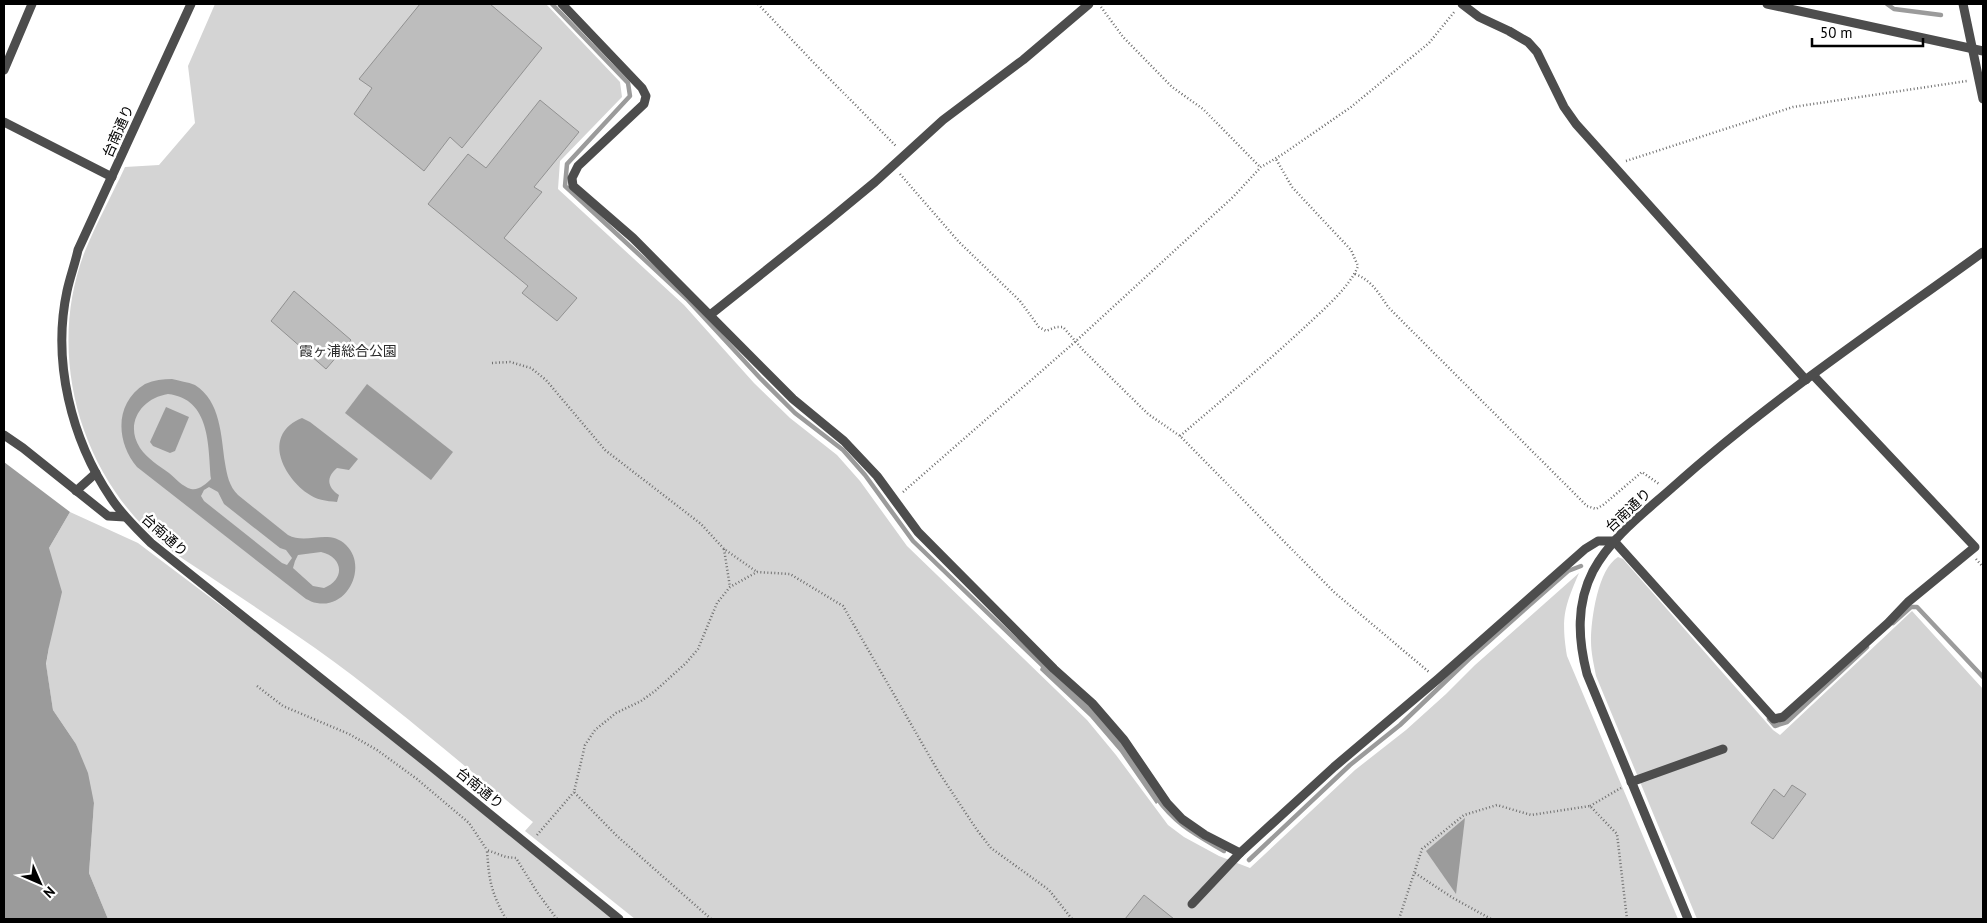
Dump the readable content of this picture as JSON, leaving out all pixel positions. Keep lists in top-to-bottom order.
{
  "streets": {
    "street": ["台南通り"]
  },
  "parks": ["霞ヶ浦総合公園"],
  "scale_bar": "50 m",
  "north": "bottom right"
}
